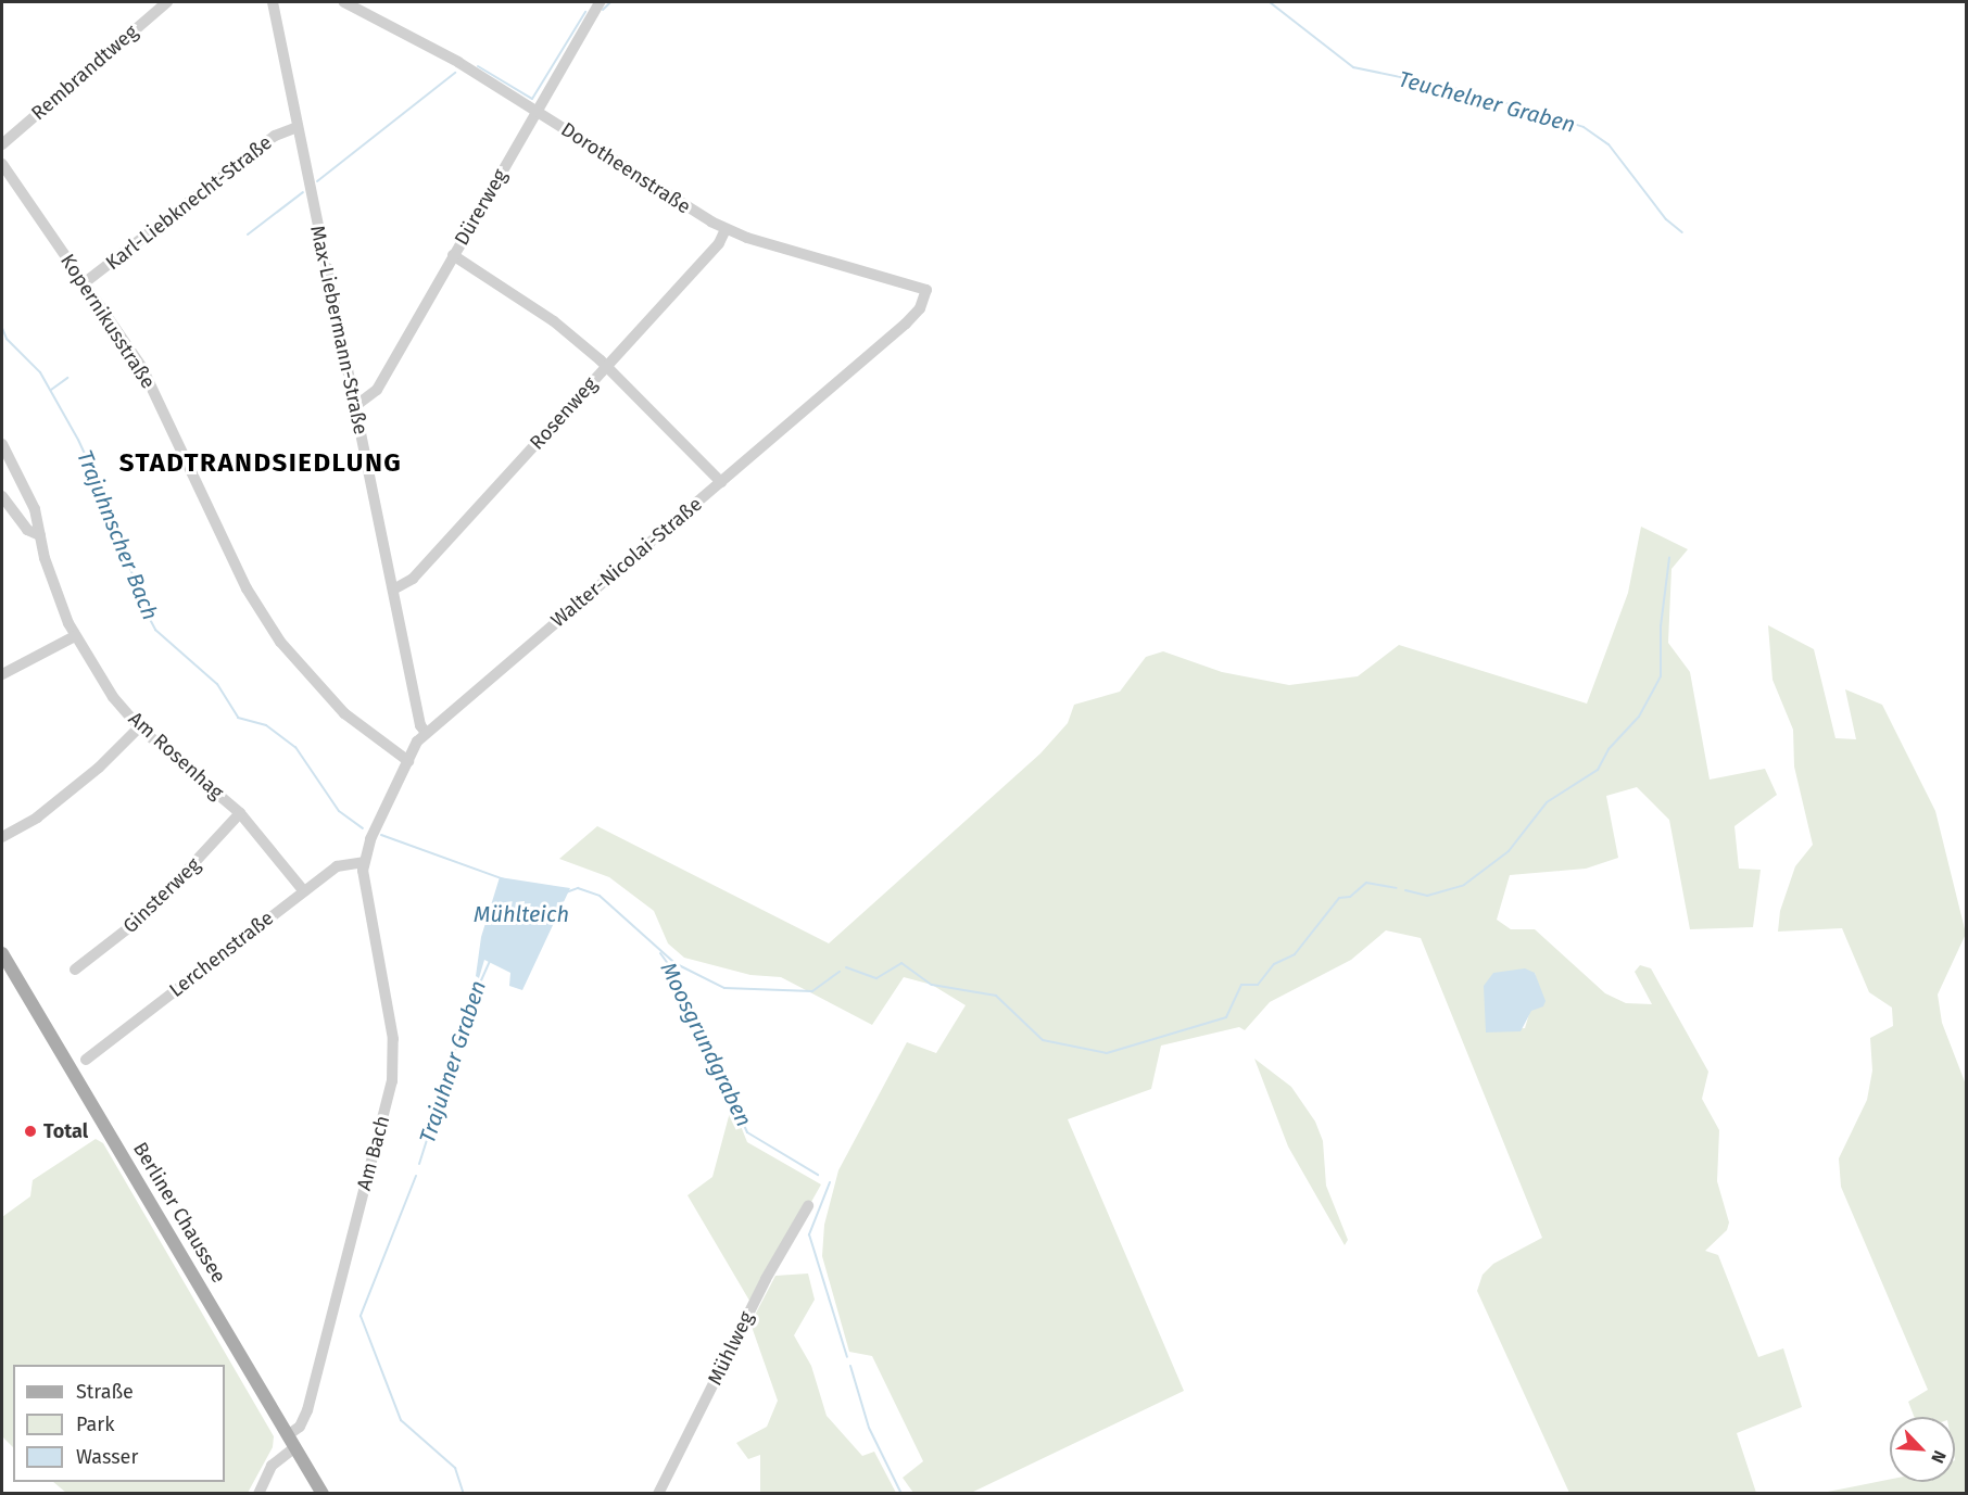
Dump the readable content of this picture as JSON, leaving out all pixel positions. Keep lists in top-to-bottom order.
{
  "streets": {
    "main road": ["Berliner Chaussee"],
    "street": [
      "Rembrandtweg",
      "Dorotheenstraße",
      "Karl-Liebknecht-Straße",
      "Dürerweg",
      "Kopernikusstraße",
      "Max-Liebermann-Straße",
      "Rosenweg",
      "Walter-Nicolai-Straße",
      "Am Rosenhag",
      "Ginsterweg",
      "Lerchenstraße",
      "Am Bach",
      "Mühlweg"
    ]
  },
  "crossings": [
    ["Dorotheenstraße", "Dürerweg"],
    ["Dorotheenstraße", "Rosenweg"],
    ["Dorotheenstraße", "Walter-Nicolai-Straße"],
    ["Karl-Liebknecht-Straße", "Kopernikusstraße"],
    ["Karl-Liebknecht-Straße", "Max-Liebermann-Straße"],
    ["Dürerweg", "Max-Liebermann-Straße"],
    ["Kopernikusstraße", "Walter-Nicolai-Straße"],
    ["Max-Liebermann-Straße", "Rosenweg"],
    ["Max-Liebermann-Straße", "Walter-Nicolai-Straße"],
    ["Walter-Nicolai-Straße", "Lerchenstraße"],
    ["Walter-Nicolai-Straße", "Am Bach"],
    ["Am Rosenhag", "Ginsterweg"],
    ["Am Rosenhag", "Lerchenstraße"],
    ["Lerchenstraße", "Am Bach"],
    ["Am Bach", "Berliner Chaussee"]
  ],
  "districts": ["STADTRANDSIEDLUNG"],
  "water": [
    "Teuchelner Graben",
    "Trajuhnscher Bach",
    "Mühlteich",
    "Moosgrundgraben",
    "Trajuhner Graben"
  ],
  "places": ["Total"],
  "legend": ["Straße", "Park", "Wasser"],
  "north": "bottom right"
}
